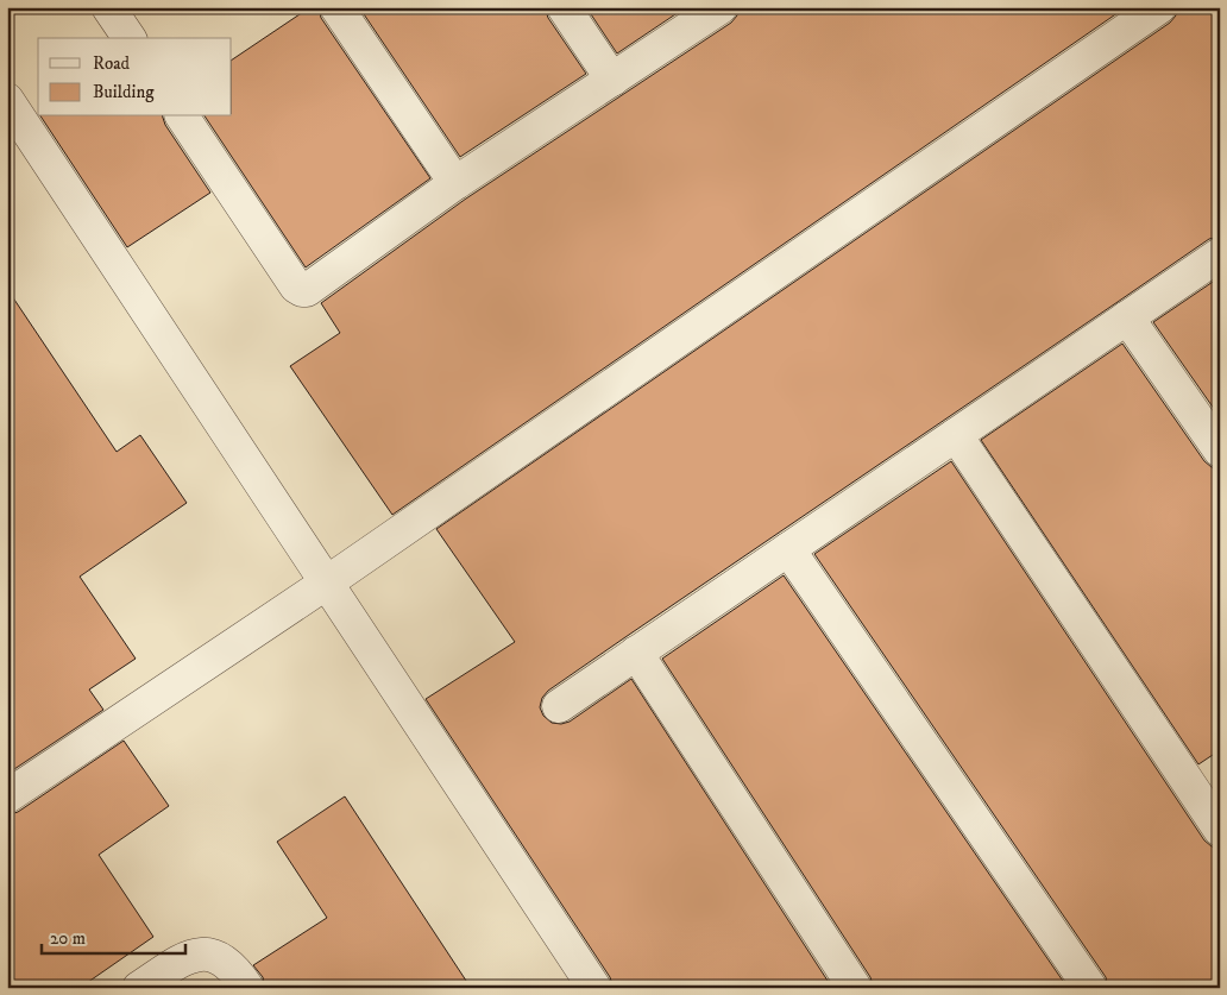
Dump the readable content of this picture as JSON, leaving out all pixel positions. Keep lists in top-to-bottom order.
{
  "legend": ["Road", "Building"],
  "scale_bar": "20 m"
}
